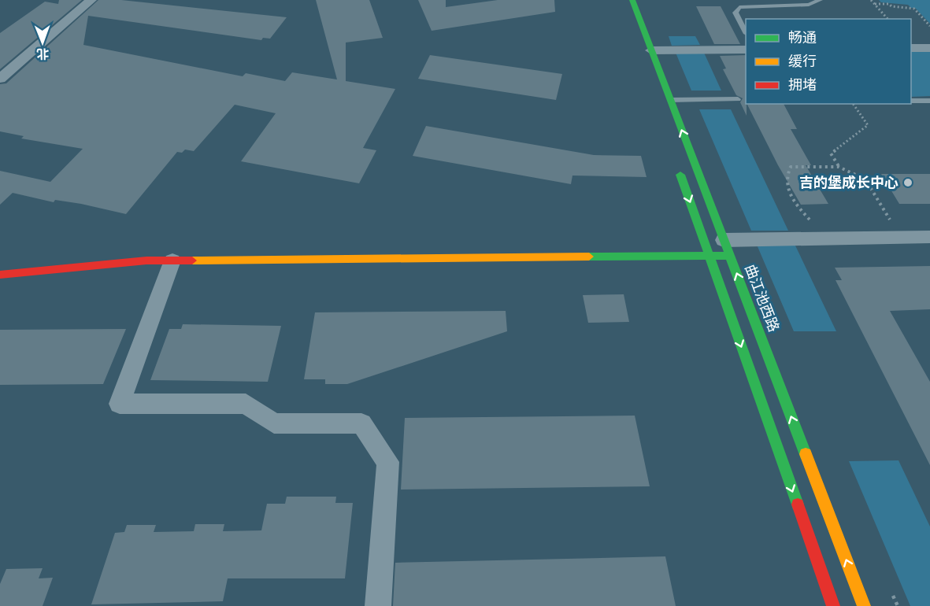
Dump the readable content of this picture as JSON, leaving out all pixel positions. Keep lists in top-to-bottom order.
{
  "streets": {
    "street": ["曲江池西路"]
  },
  "places": ["吉的堡成长中心"],
  "legend": ["畅通", "缓行", "拥堵"],
  "north": "bottom"
}
